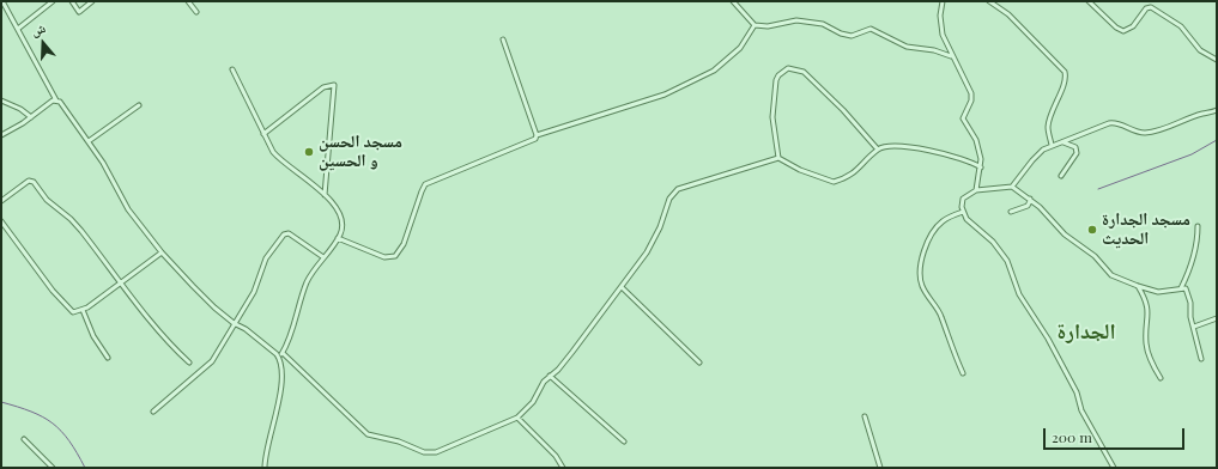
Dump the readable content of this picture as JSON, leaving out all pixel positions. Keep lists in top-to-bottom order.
{
  "districts": ["الجدارة"],
  "places": ["مسجد الحسن و الحسين", "مسجد الجدارة الحديث"],
  "scale_bar": "200 m",
  "north": "top"
}
